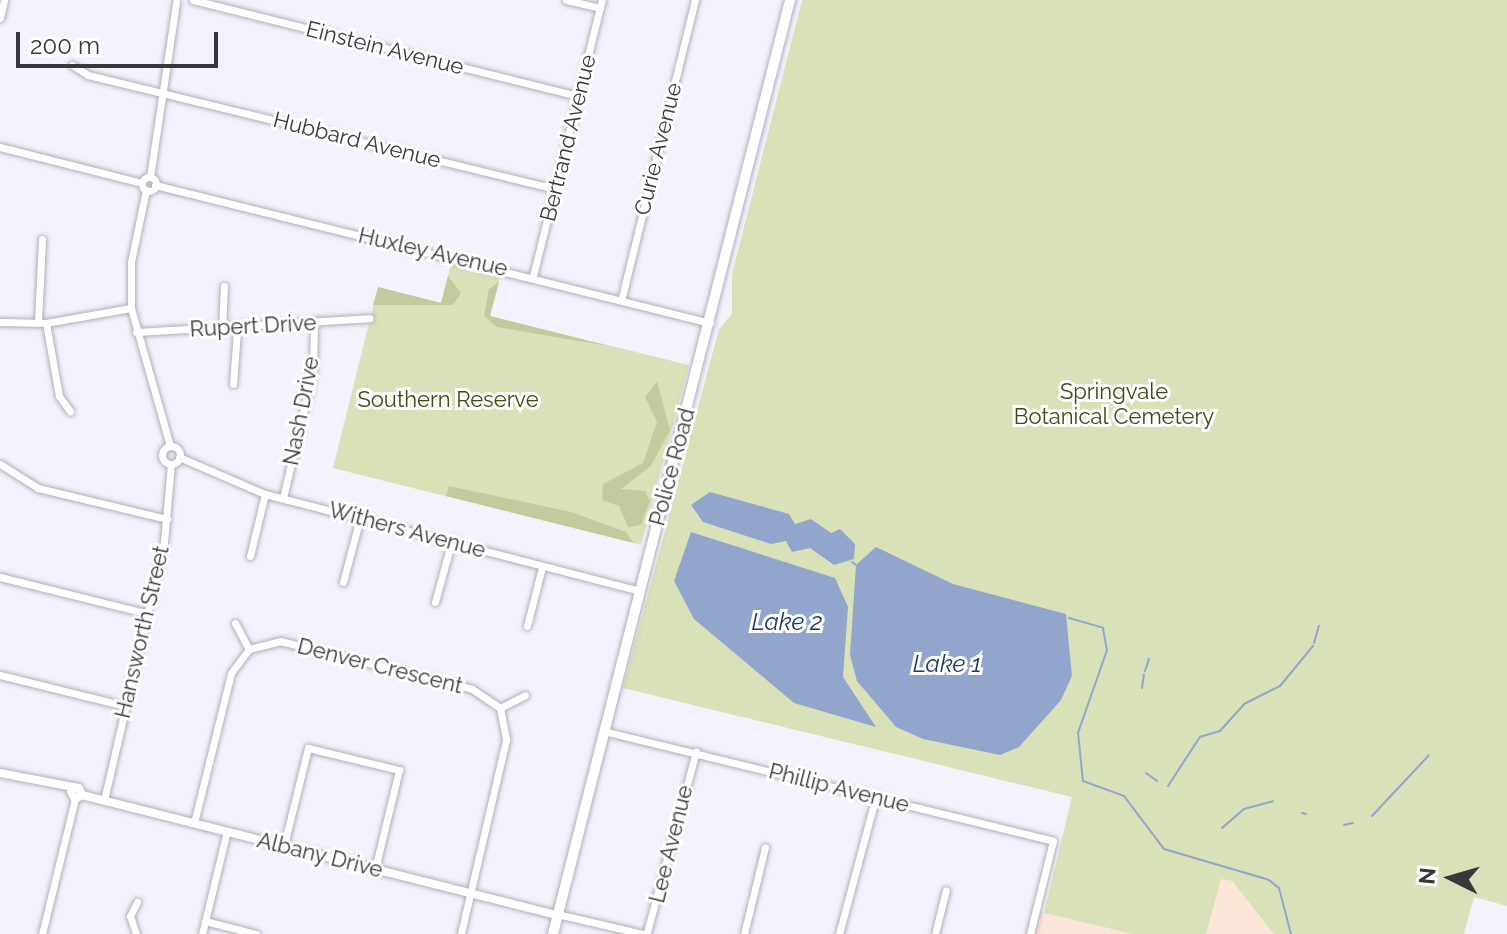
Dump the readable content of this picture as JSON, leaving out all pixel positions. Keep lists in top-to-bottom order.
{
  "streets": {
    "main road": ["Police Road"],
    "street": [
      "Einstein Avenue",
      "Bertrand Avenue",
      "Hubbard Avenue",
      "Curie Avenue",
      "Huxley Avenue",
      "Rupert Drive",
      "Nash Drive",
      "Withers Avenue",
      "Hansworth Street",
      "Denver Crescent",
      "Phillip Avenue",
      "Lee Avenue",
      "Albany Drive"
    ]
  },
  "crossings": [
    ["Einstein Avenue", "Bertrand Avenue"],
    ["Bertrand Avenue", "Hubbard Avenue"],
    ["Bertrand Avenue", "Huxley Avenue"],
    ["Curie Avenue", "Huxley Avenue"],
    ["Huxley Avenue", "Police Road"],
    ["Rupert Drive", "Nash Drive"],
    ["Nash Drive", "Withers Avenue"],
    ["Police Road", "Withers Avenue"],
    ["Police Road", "Phillip Avenue"],
    ["Police Road", "Albany Drive"],
    ["Hansworth Street", "Albany Drive"],
    ["Phillip Avenue", "Lee Avenue"]
  ],
  "water": ["Lake 2", "Lake 1"],
  "parks": ["Springvale Botanical Cemetery", "Southern Reserve"],
  "scale_bar": "200 m",
  "north": "left"
}
